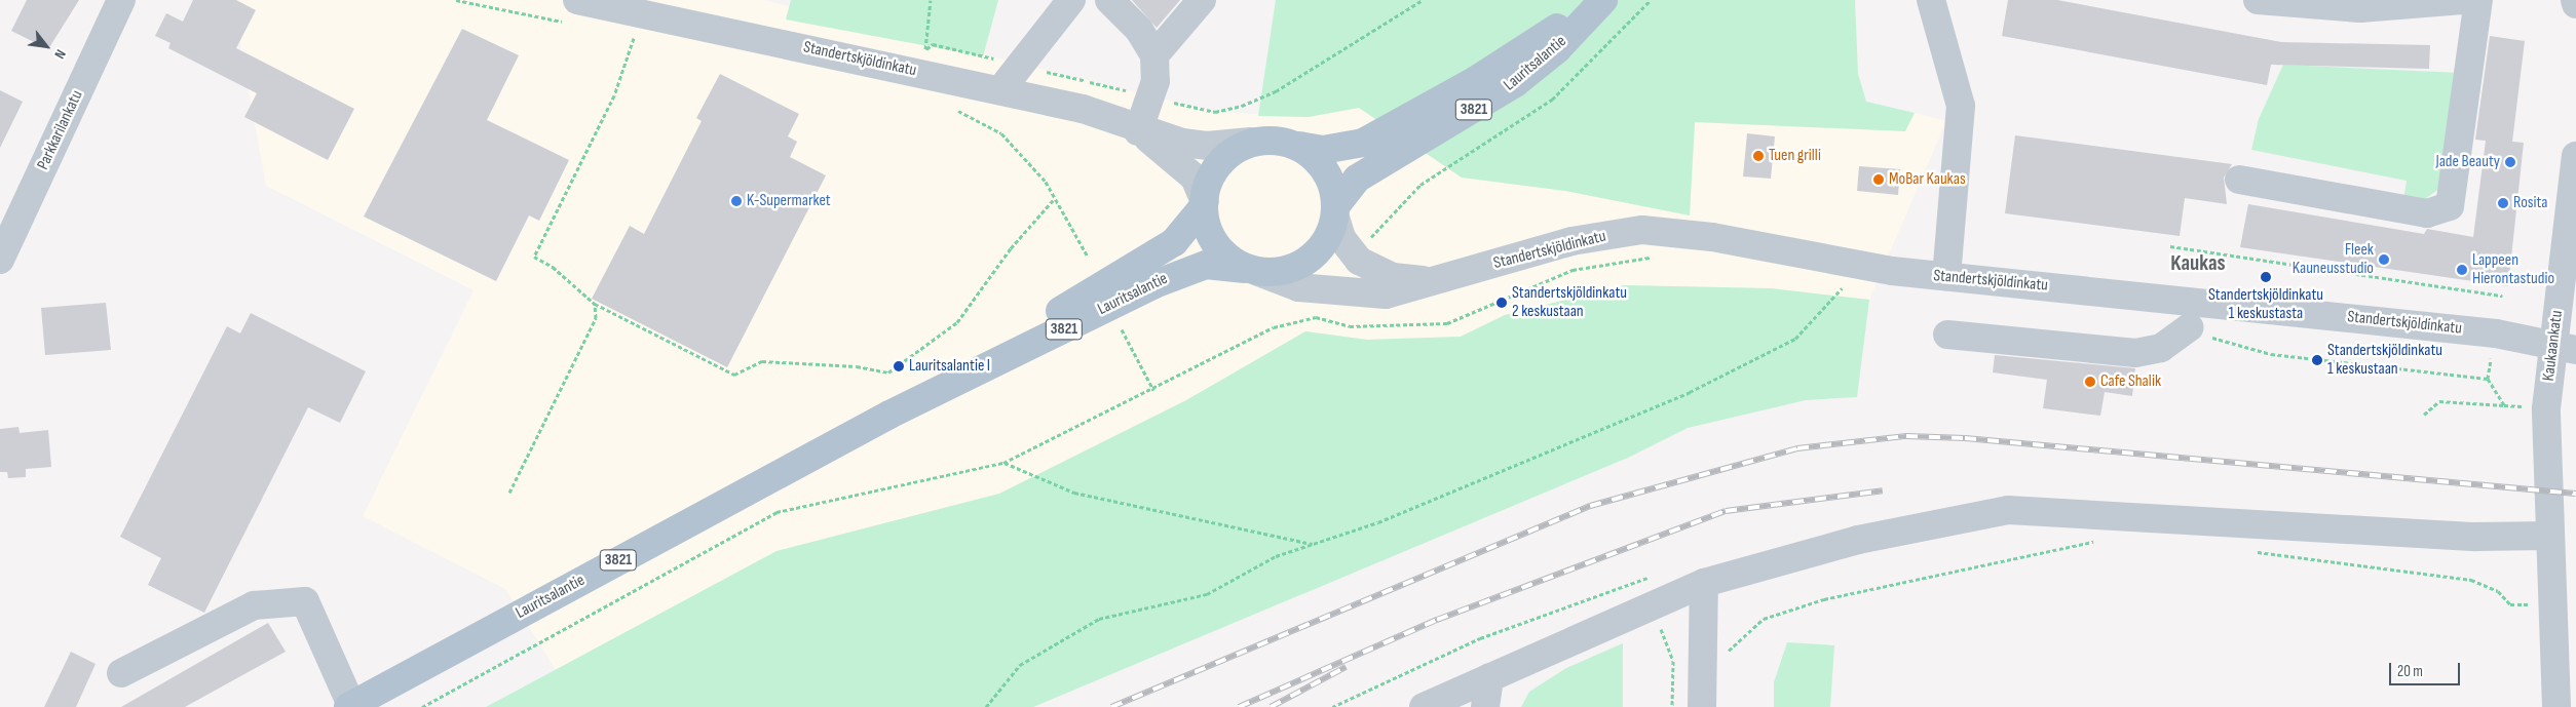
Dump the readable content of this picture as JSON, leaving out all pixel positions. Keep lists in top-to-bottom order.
{
  "streets": {
    "main road": ["Lauritsalantie", "3821"],
    "street": ["Standertskjöldinkatu", "Parkkarilankatu", "Kaukaankatu"]
  },
  "crossings": [
    ["Standertskjöldinkatu", "Lauritsalantie"],
    ["Standertskjöldinkatu", "Kaukaankatu"]
  ],
  "districts": ["Kaukas"],
  "places": [
    "Tuen grilli",
    "Jade Beauty",
    "MoBar Kaukas",
    "K-Supermarket",
    "Rosita",
    "Fleek Kauneusstudio",
    "Lappeen Hierontastudio",
    "Standertskjöldinkatu 1 keskustasta",
    "Standertskjöldinkatu 2 keskustaan",
    "Standertskjöldinkatu 1 keskustaan",
    "Lauritsalantie I",
    "Cafe Shalik"
  ],
  "scale_bar": "20 m",
  "north": "bottom right"
}
